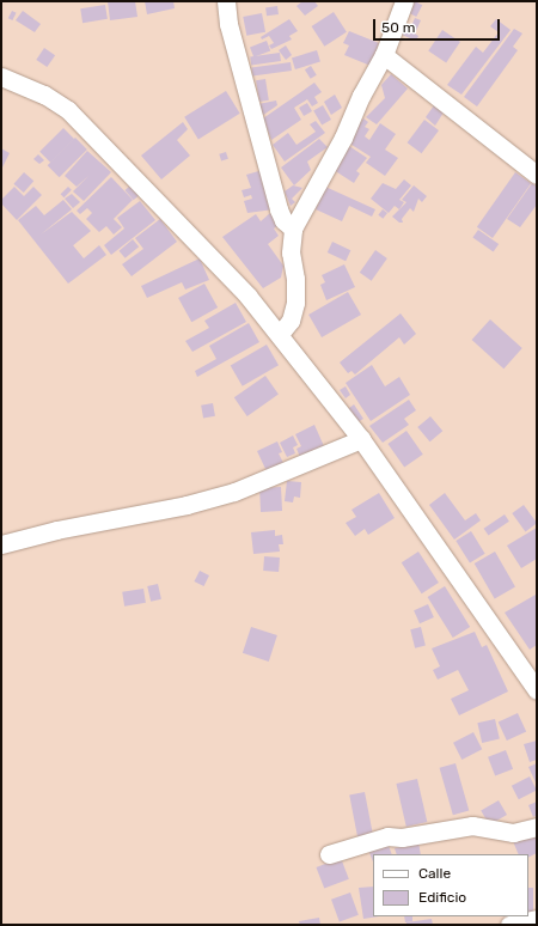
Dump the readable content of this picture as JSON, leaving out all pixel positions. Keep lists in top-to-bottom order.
{
  "legend": ["Calle", "Edificio"],
  "scale_bar": "50 m"
}
